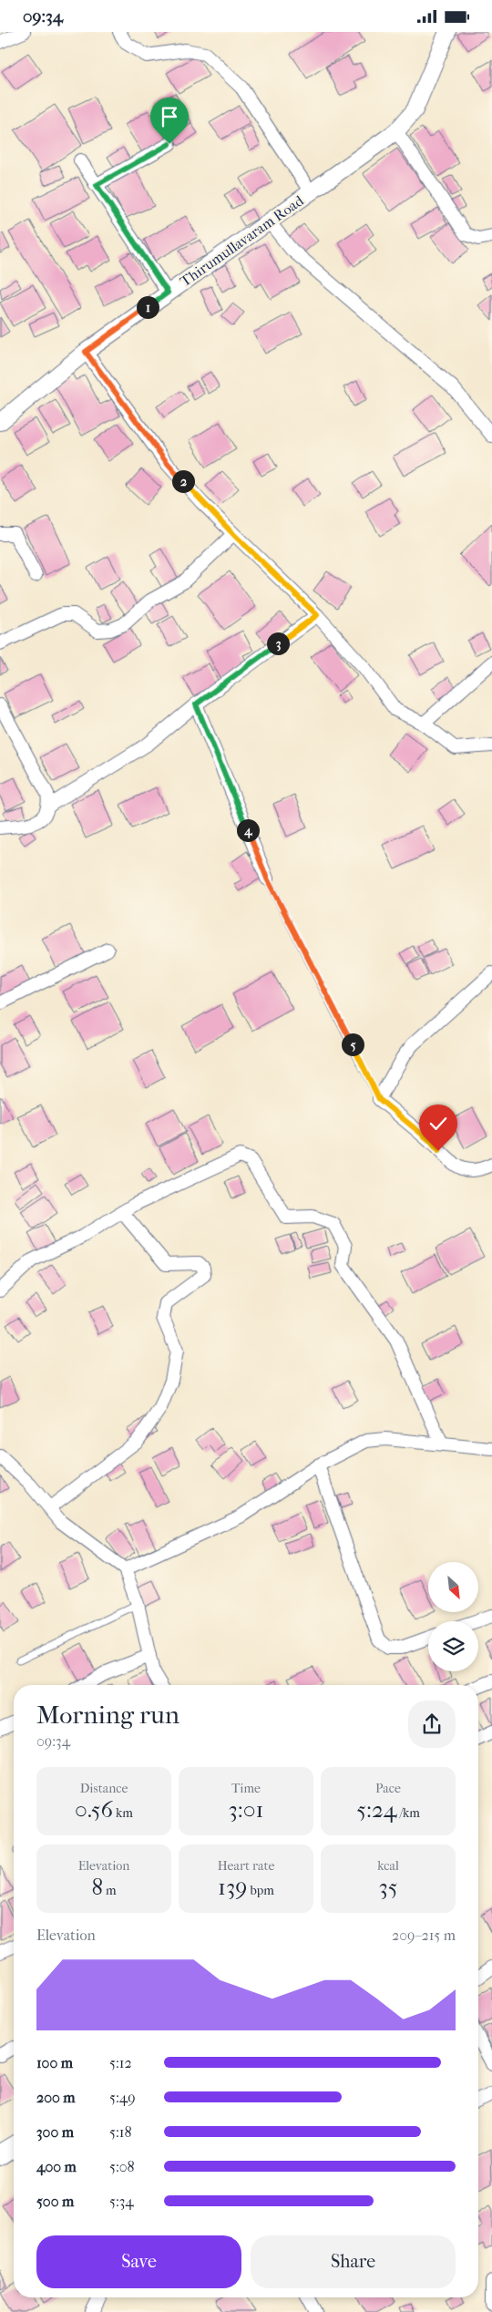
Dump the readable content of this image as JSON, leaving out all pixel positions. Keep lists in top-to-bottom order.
{
  "streets": {
    "street": ["Thirumullavaram Road"]
  },
  "north": "bottom right",
  "page": {
    "status": "09:34",
    "pins": [
      "1",
      "2",
      "3",
      "4",
      "5"
    ],
    "heading": ["Morning run", "09:34"],
    "stats": [
      ["Distance", "0.56 km"],
      ["Time", "3:01"],
      ["Pace", "5:24 /km"],
      ["Elevation", "8 m"],
      ["Heart rate", "139 bpm"],
      ["kcal", "35"]
    ],
    "chart": ["Elevation", "209–215 m"],
    "list": [
      {
        "name": "100 m",
        "note": "5:12"
      },
      {
        "name": "200 m",
        "note": "5:49"
      },
      {
        "name": "300 m",
        "note": "5:18"
      },
      {
        "name": "400 m",
        "note": "5:08"
      },
      {
        "name": "500 m",
        "note": "5:34"
      }
    ],
    "buttons": ["Save", "Share"]
  }
}
